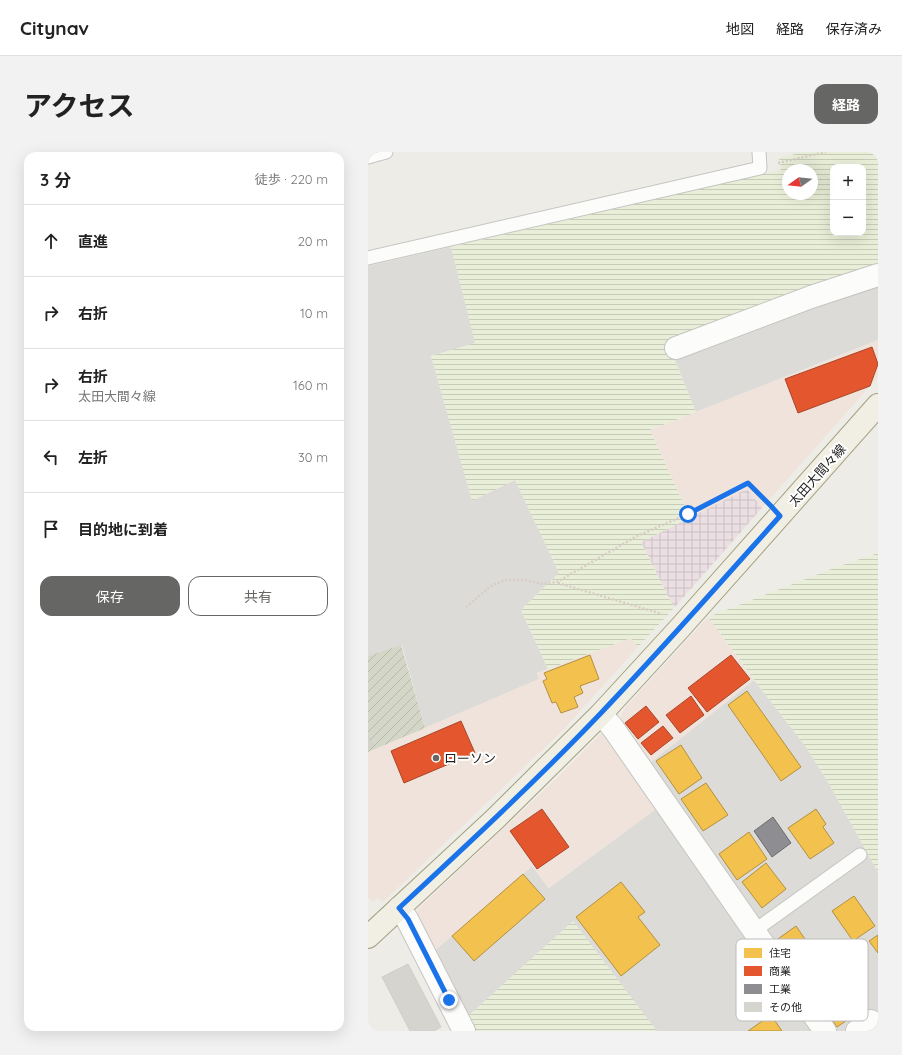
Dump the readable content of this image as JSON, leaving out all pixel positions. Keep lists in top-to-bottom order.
{
  "streets": {
    "main road": ["太田大間々線"]
  },
  "places": ["ローソン"],
  "legend": [
    "住宅",
    "商業",
    "工業",
    "その他"
  ],
  "north": "left",
  "page": {
    "header": "Citynav",
    "nav": ["地図", "経路", "保存済み"],
    "title": "アクセス",
    "buttons": [
      "経路",
      ["保存", "共有"]
    ],
    "heading": ["3 分", "徒歩 · 220 m"],
    "map_buttons": ["+", "−"],
    "list": [
      ["直進", "20 m"],
      ["右折", "10 m"],
      ["右折", "太田大間々線", "160 m"],
      ["左折", "30 m"],
      "目的地に到着"
    ]
  }
}
